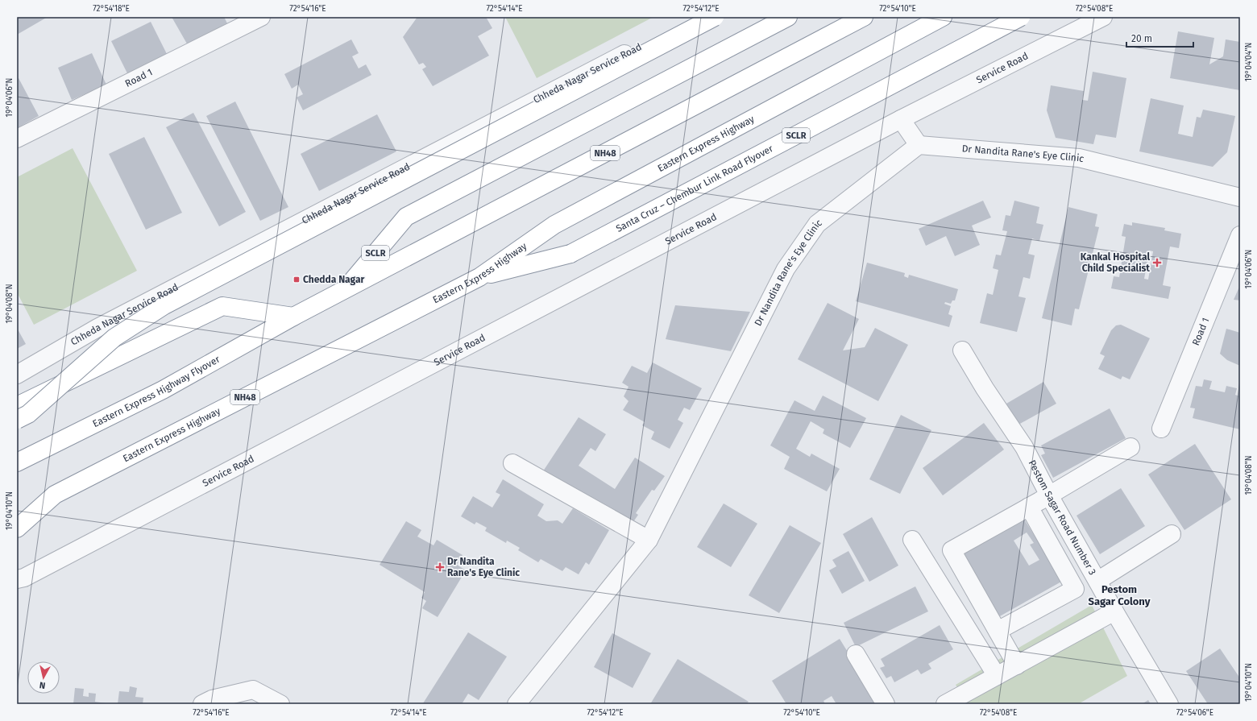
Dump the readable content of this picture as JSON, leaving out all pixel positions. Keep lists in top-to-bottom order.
{
  "streets": {
    "highway": [
      "SCLR",
      "Eastern Express Highway",
      "NH48",
      "Santa Cruz – Chembur Link Road Flyover",
      "Eastern Express Highway Flyover"
    ],
    "street": [
      "Service Road",
      "Chheda Nagar Service Road",
      "Road 1",
      "Dr Nandita Rane's Eye Clinic",
      "Pestom Sagar Road Number 3"
    ]
  },
  "crossings": [
    ["SCLR", "NH48"],
    ["Eastern Express Highway", "Santa Cruz – Chembur Link Road Flyover"],
    ["NH48", "Eastern Express Highway Flyover"]
  ],
  "districts": ["Pestom Sagar Colony"],
  "places": {
    "health": ["Kankal Hospital Child Specialist", "Dr Nandita Rane's Eye Clinic"],
    "transit": ["Chedda Nagar"]
  },
  "scale_bar": "20 m",
  "north": "bottom",
  "coordinates": [
    "72°54'18\"E",
    "72°54'16\"E",
    "72°54'14\"E",
    "72°54'12\"E",
    "72°54'10\"E",
    "72°54'08\"E",
    "19°04'04\"N",
    "19°04'06\"N",
    "19°04'08\"N",
    "19°04'10\"N",
    "72°54'06\"E"
  ]
}
